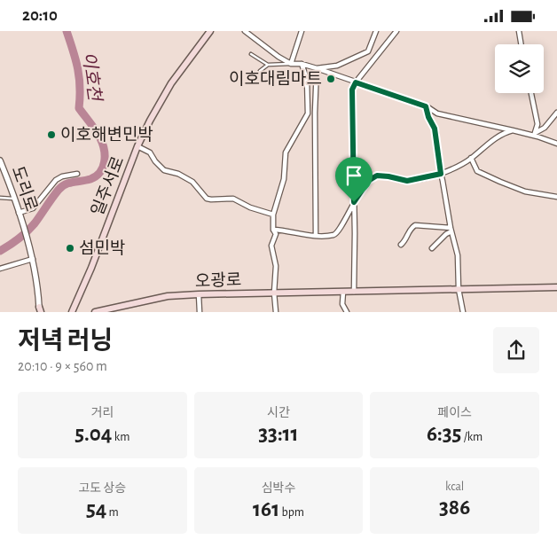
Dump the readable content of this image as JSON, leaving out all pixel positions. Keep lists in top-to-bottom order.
{
  "streets": {
    "main road": ["일주서로", "오광로"],
    "street": ["도리로"]
  },
  "water": ["이호천"],
  "places": ["이호대림마트", "이호해변민박", "섬민박"],
  "page": {
    "status": "20:10",
    "heading": ["저녁 러닝", "20:10 · 9 × 560 m"],
    "stats": [
      ["거리", "5.04 km"],
      ["시간", "33:11"],
      ["페이스", "6:35 /km"],
      ["고도 상승", "54 m"],
      ["심박수", "161 bpm"],
      ["kcal", "386"]
    ]
  }
}
